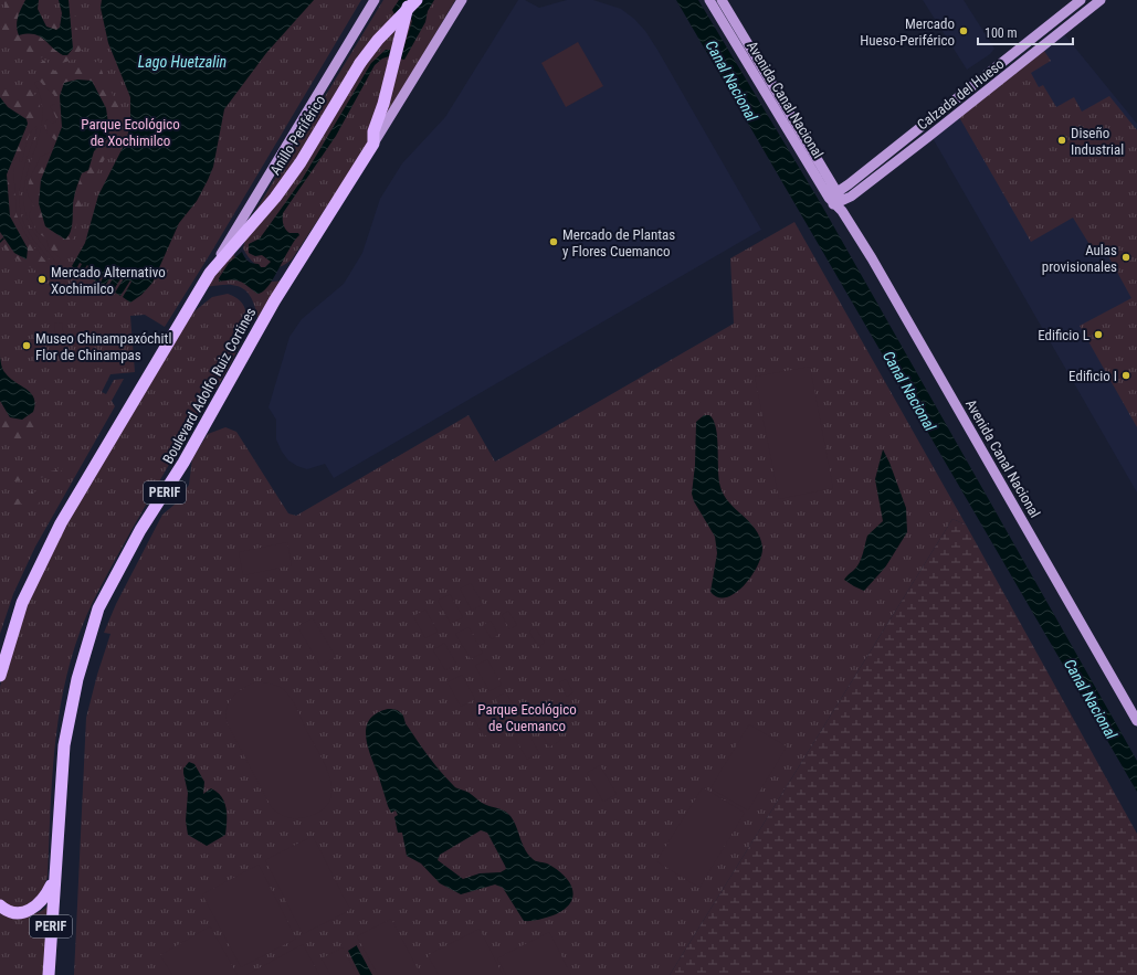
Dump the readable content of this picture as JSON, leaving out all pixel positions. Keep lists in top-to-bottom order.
{
  "streets": {
    "highway": ["Anillo Periférico", "Boulevard Adolfo Ruiz Cortines", "PERIF"],
    "main road": ["Calzada del Hueso", "Avenida Canal Nacional"]
  },
  "crossings": [
    ["Calzada del Hueso", "Avenida Canal Nacional"]
  ],
  "water": ["Lago Huetzalin", "Canal Nacional"],
  "parks": ["Parque Ecológico de Xochimilco", "Parque Ecológico de Cuemanco"],
  "places": [
    "Mercado Hueso-Periférico",
    "Diseño Industrial",
    "Mercado de Plantas y Flores Cuemanco",
    "Aulas provisionales",
    "Mercado Alternativo Xochimilco",
    "Edificio L",
    "Museo Chinampaxóchitl Flor de Chinampas",
    "Edificio I"
  ],
  "scale_bar": "100 m"
}
